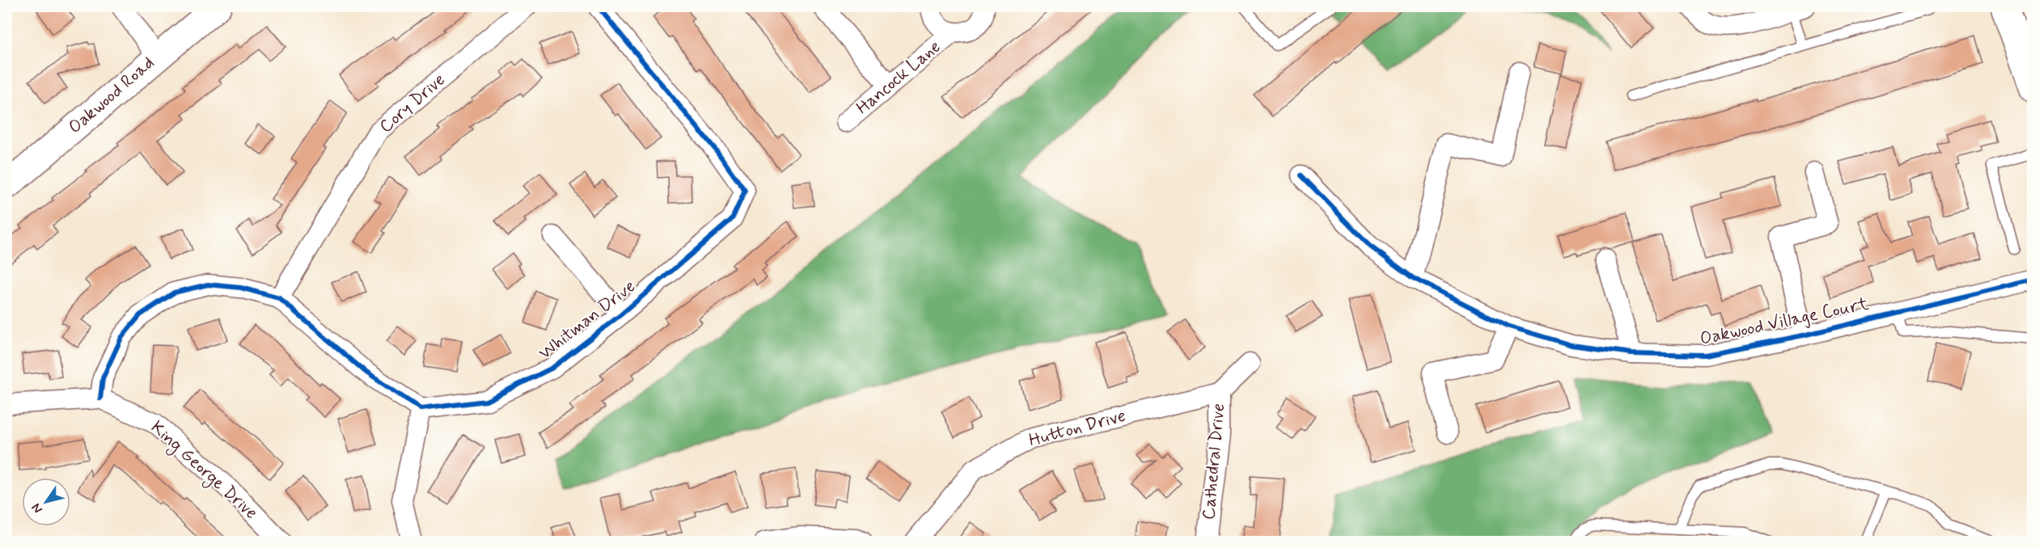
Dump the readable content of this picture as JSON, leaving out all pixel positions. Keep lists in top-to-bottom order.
{
  "streets": {
    "street": [
      "Hancock Lane",
      "Oakwood Road",
      "Cory Drive",
      "Whitman Drive",
      "Oakwood Village Court",
      "Hutton Drive",
      "Cathedral Drive",
      "King George Drive"
    ]
  },
  "crossings": [
    ["Hutton Drive", "Cathedral Drive"]
  ],
  "north": "bottom left"
}
